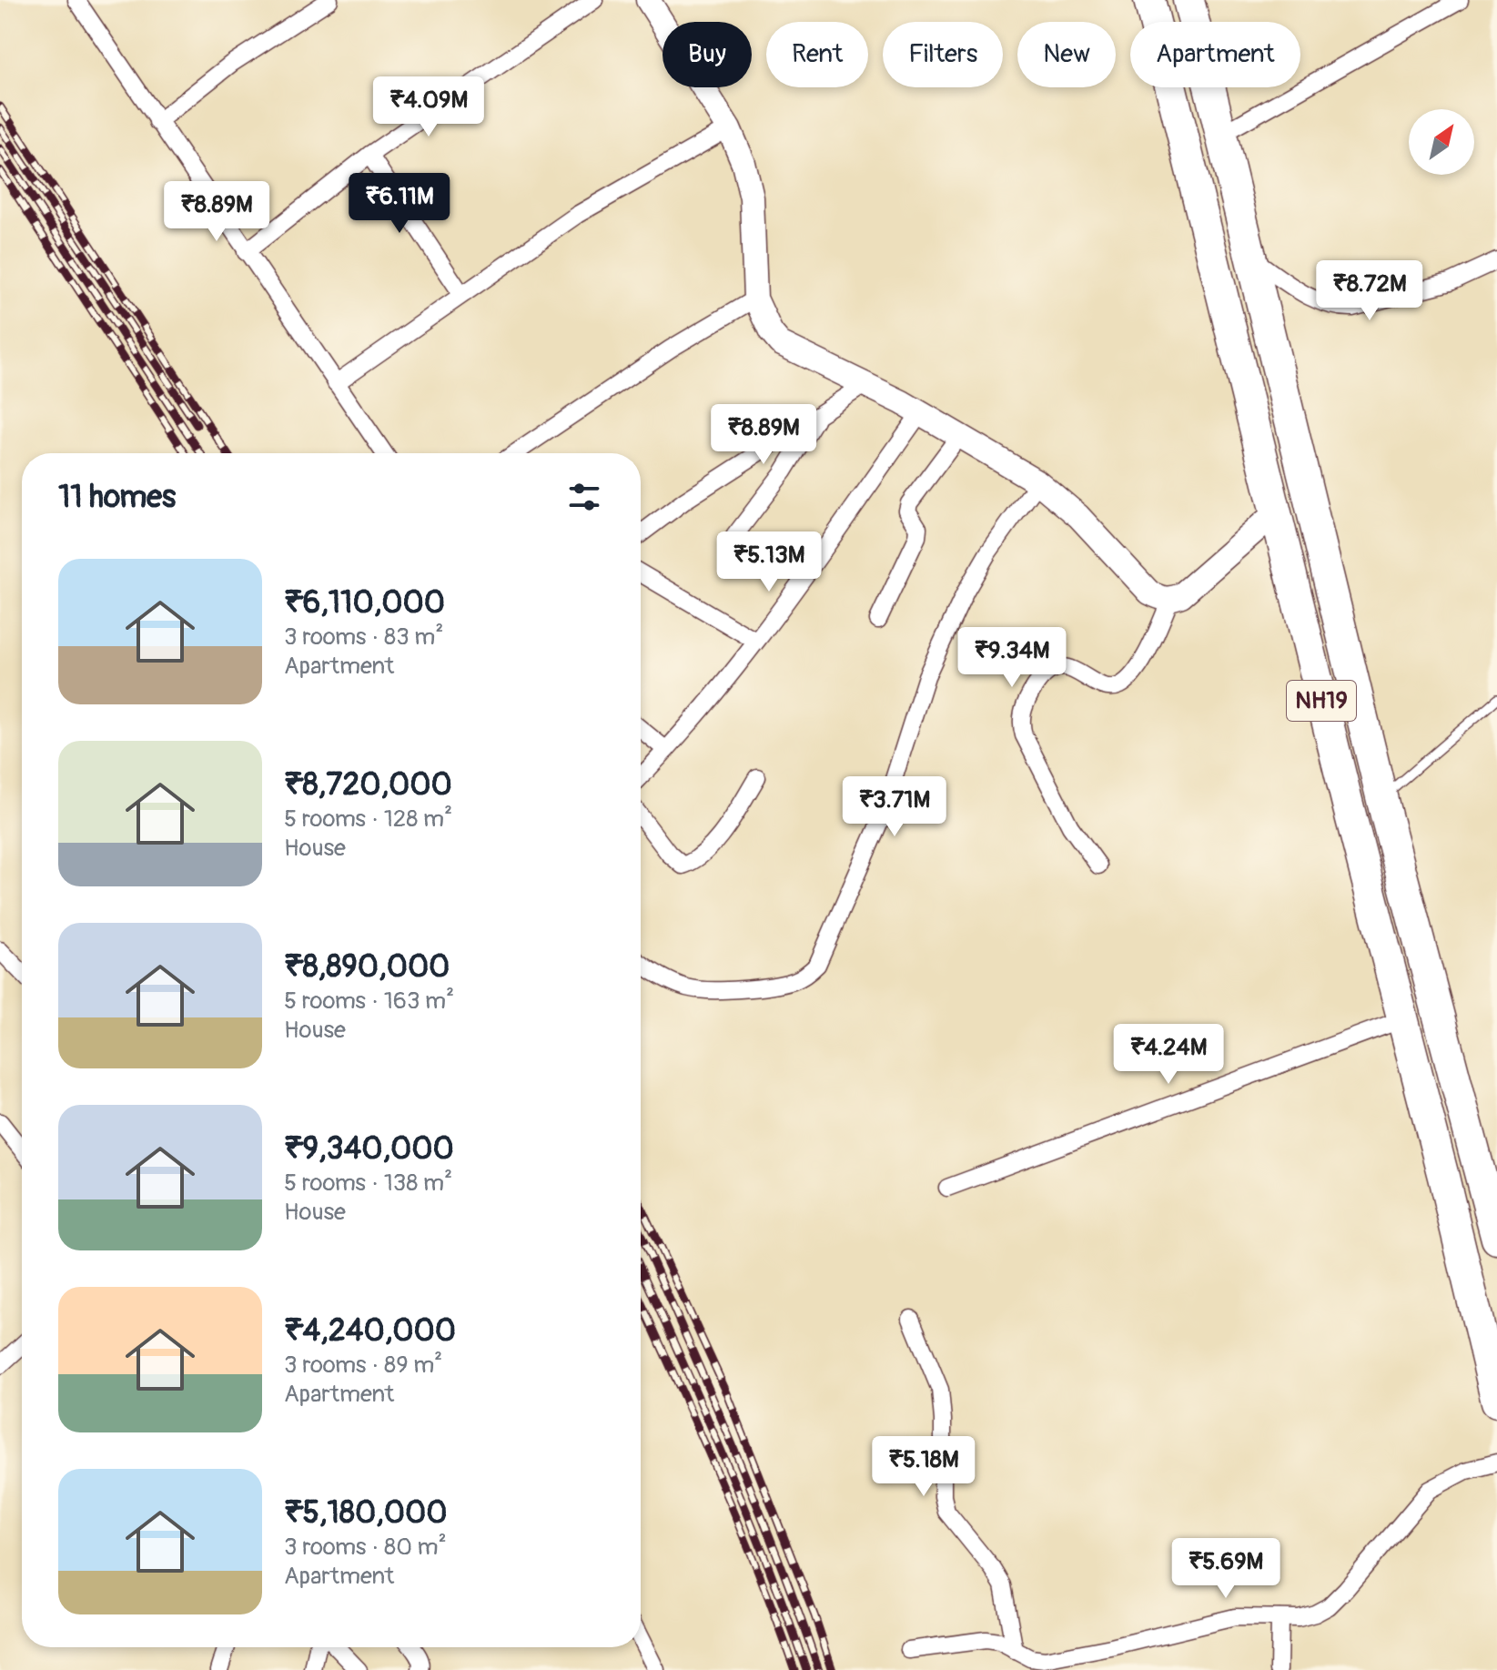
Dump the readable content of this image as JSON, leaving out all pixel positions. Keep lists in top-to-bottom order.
{
  "streets": {
    "highway": ["NH19"]
  },
  "north": "top right",
  "page": {
    "chip": [
      "Buy",
      "Rent",
      "Filters",
      "New",
      "Apartment"
    ],
    "price": [
      "₹4.09M",
      "₹6.11M",
      "₹8.89M",
      "₹8.72M",
      "₹8.89M",
      "₹5.13M",
      "₹9.34M",
      "₹3.71M",
      "₹4.24M",
      "₹5.18M",
      "₹5.69M"
    ],
    "heading": "11 homes",
    "list": [
      {
        "name": "₹6,110,000",
        "note": "3 rooms · 83 m² · Apartment"
      },
      {
        "name": "₹8,720,000",
        "note": "5 rooms · 128 m² · House"
      },
      {
        "name": "₹8,890,000",
        "note": "5 rooms · 163 m² · House"
      },
      {
        "name": "₹9,340,000",
        "note": "5 rooms · 138 m² · House"
      },
      {
        "name": "₹4,240,000",
        "note": "3 rooms · 89 m² · Apartment"
      },
      {
        "name": "₹5,180,000",
        "note": "3 rooms · 80 m² · Apartment"
      }
    ]
  }
}
